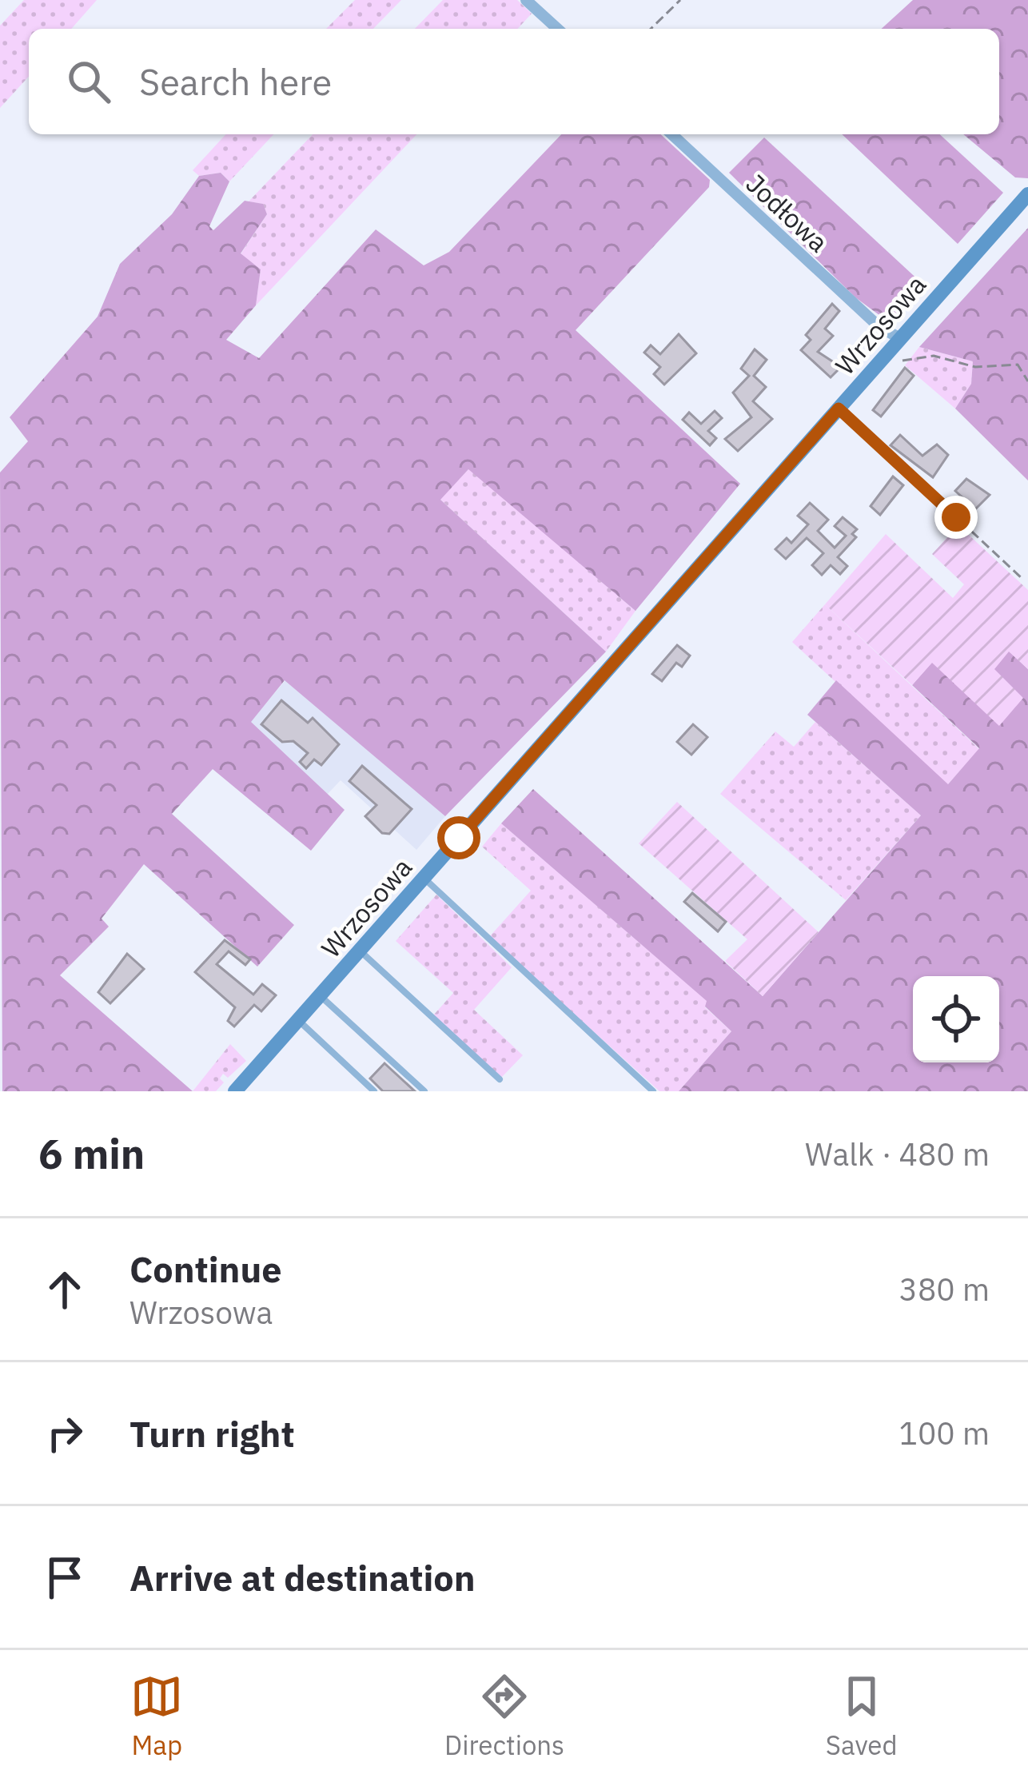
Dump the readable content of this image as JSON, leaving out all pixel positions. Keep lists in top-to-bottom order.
{
  "streets": {
    "main road": ["Wrzosowa"],
    "street": ["Jodłowa"]
  },
  "crossings": [
    ["Jodłowa", "Wrzosowa"]
  ],
  "page": {
    "search": "Search here",
    "heading": ["6 min", "Walk · 480 m"],
    "list": [
      ["Continue", "Wrzosowa", "380 m"],
      ["Turn right", "100 m"],
      "Arrive at destination"
    ],
    "nav": ["Map", "Directions", "Saved"]
  }
}
